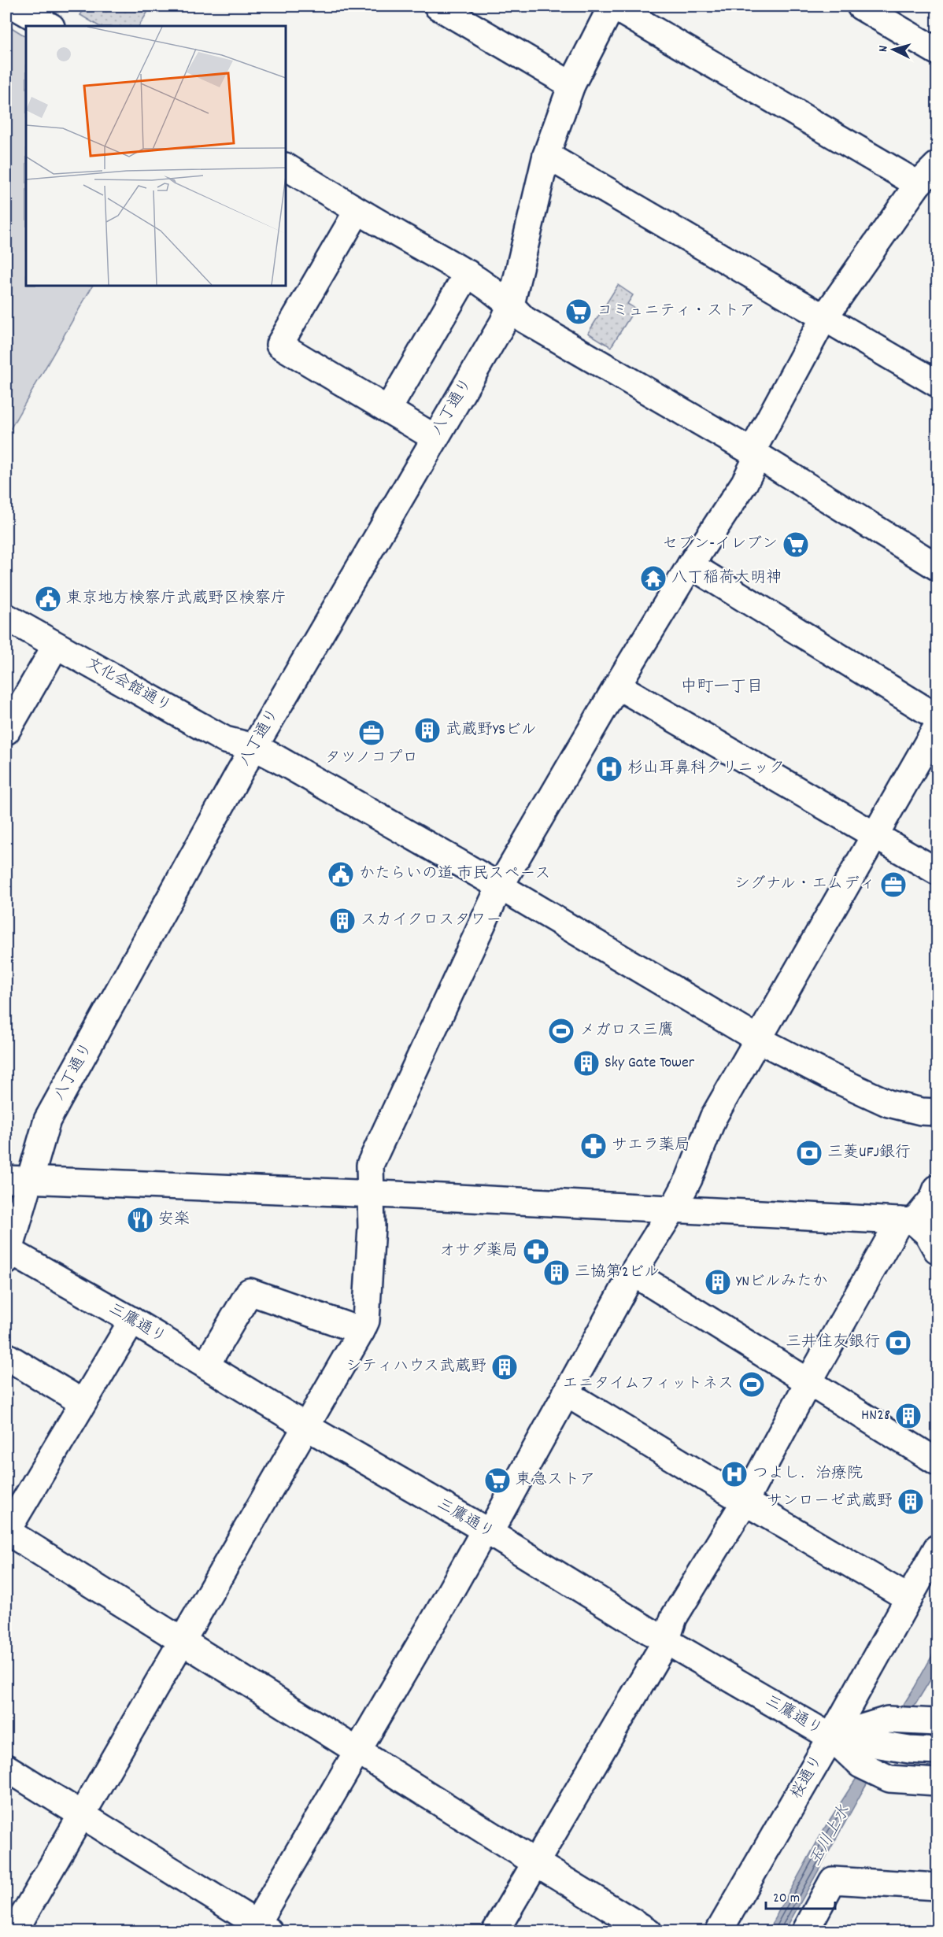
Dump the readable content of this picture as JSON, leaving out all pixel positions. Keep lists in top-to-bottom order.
{
  "streets": {
    "street": [
      "八丁通り",
      "文化会館通り",
      "三鷹通り",
      "桜通り"
    ]
  },
  "crossings": [
    ["八丁通り", "文化会館通り"],
    ["八丁通り", "三鷹通り"],
    ["三鷹通り", "桜通り"]
  ],
  "districts": ["中町一丁目"],
  "water": ["玉川上水"],
  "places": {
    "supermarket": ["コミュニティ・ストア", "セブン-イレブン", "東急ストア"],
    "temple": ["八丁稲荷大明神"],
    "public building": ["東京地方検察庁武蔵野区検察庁", "かたらいの道 市民スペース"],
    "building": [
      "武蔵野YSビル",
      "スカイクロスタワー",
      "Sky Gate Tower",
      "三協第2ビル",
      "YNビルみたか",
      "シティハウス武蔵野",
      "HN28",
      "サンローゼ武蔵野"
    ],
    "office": ["タツノコプロ", "シグナル・エムディ"],
    "hospital": ["杉山耳鼻科クリニック", "つよし．治療院"],
    "sports": ["メガロス三鷹", "エニタイムフィットネス"],
    "pharmacy": ["サエラ薬局", "オサダ薬局"],
    "bank": ["三菱UFJ銀行", "三井住友銀行"],
    "restaurant": ["安楽"]
  },
  "scale_bar": "20 m",
  "north": "left"
}
